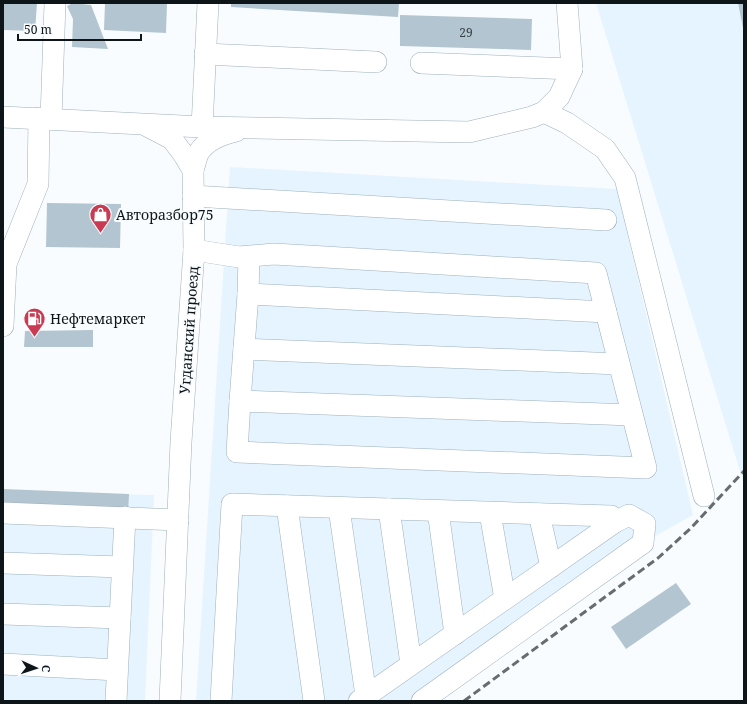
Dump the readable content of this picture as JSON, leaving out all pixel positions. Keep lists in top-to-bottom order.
{
  "streets": {
    "street": ["Угданский проезд"]
  },
  "places": {
    "shop": ["Авторазбор75"],
    "fuel station": ["Нефтемаркет"]
  },
  "house_numbers": ["29"],
  "scale_bar": "50 m",
  "north": "right"
}
